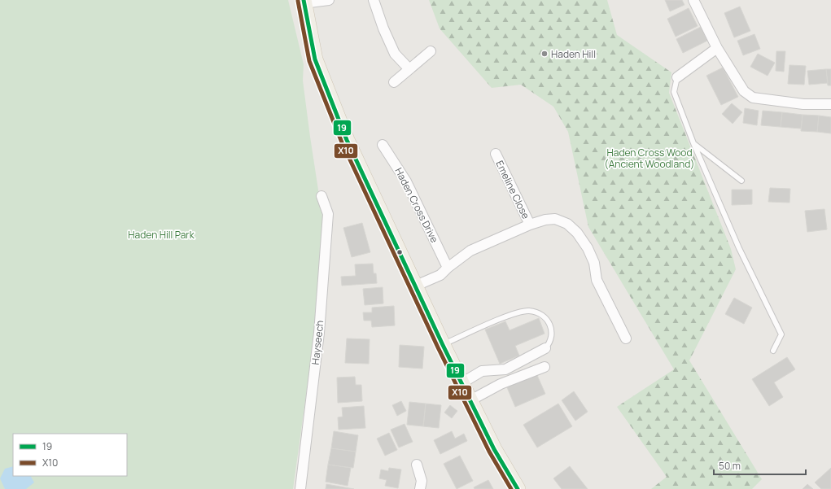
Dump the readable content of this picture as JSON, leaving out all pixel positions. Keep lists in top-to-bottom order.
{
  "streets": {
    "street": ["Emeline Close", "Haden Cross Drive", "Hayseech"]
  },
  "parks": ["Haden Cross Wood (Ancient Woodland)", "Haden Hill Park"],
  "places": ["Haden Hill"],
  "lines": ["transit line 19", "transit line X10"],
  "legend": ["19", "X10"],
  "scale_bar": "50 m"
}
